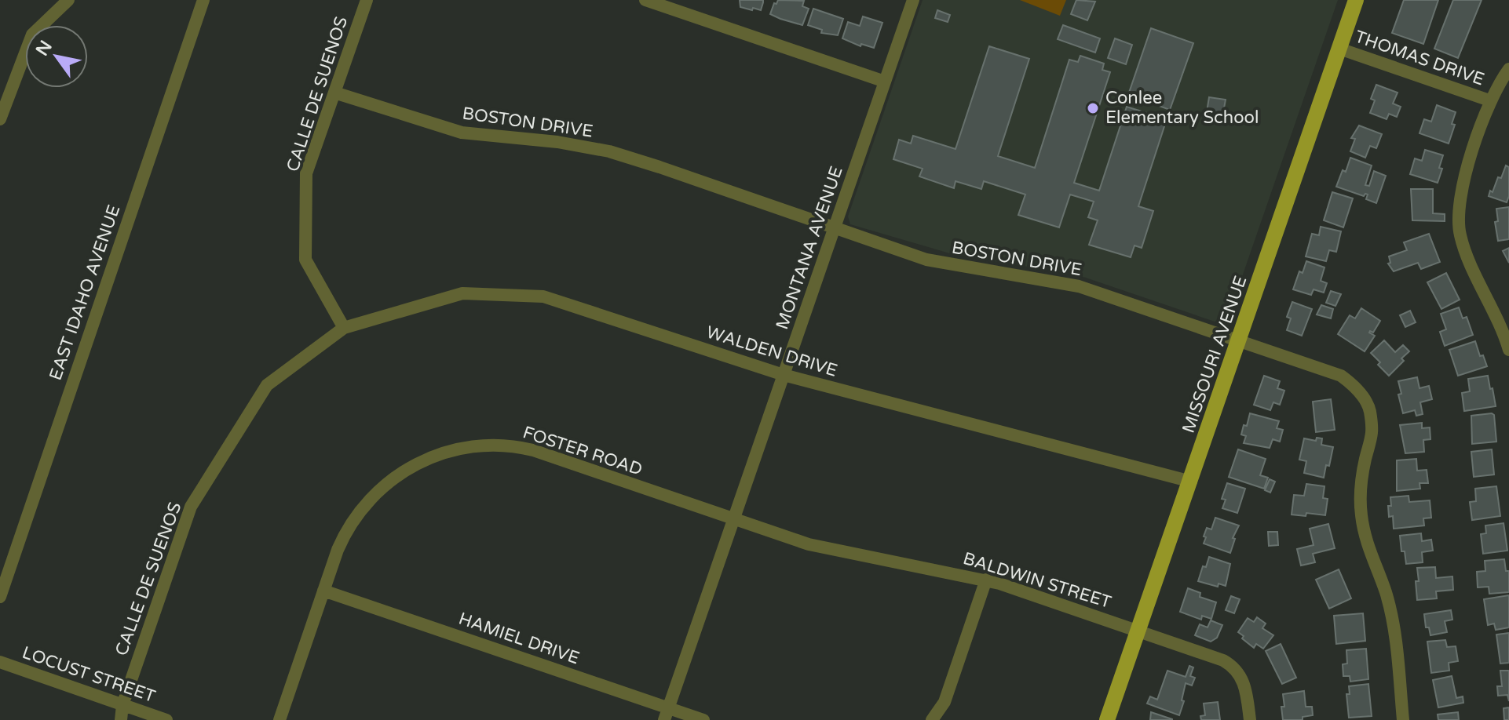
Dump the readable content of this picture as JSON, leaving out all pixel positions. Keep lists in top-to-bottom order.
{
  "streets": {
    "main road": ["MISSOURI AVENUE"],
    "street": [
      "THOMAS DRIVE",
      "CALLE DE SUENOS",
      "BOSTON DRIVE",
      "MONTANA AVENUE",
      "EAST IDAHO AVENUE",
      "WALDEN DRIVE",
      "FOSTER ROAD",
      "BALDWIN STREET",
      "HAMIEL DRIVE",
      "LOCUST STREET"
    ]
  },
  "crossings": [
    ["THOMAS DRIVE", "MISSOURI AVENUE"],
    ["CALLE DE SUENOS", "BOSTON DRIVE"],
    ["CALLE DE SUENOS", "WALDEN DRIVE"],
    ["CALLE DE SUENOS", "LOCUST STREET"],
    ["BOSTON DRIVE", "MONTANA AVENUE"],
    ["BOSTON DRIVE", "MISSOURI AVENUE"],
    ["MONTANA AVENUE", "WALDEN DRIVE"],
    ["MONTANA AVENUE", "FOSTER ROAD"],
    ["MONTANA AVENUE", "BALDWIN STREET"],
    ["MONTANA AVENUE", "HAMIEL DRIVE"],
    ["WALDEN DRIVE", "MISSOURI AVENUE"],
    ["MISSOURI AVENUE", "BALDWIN STREET"],
    ["FOSTER ROAD", "BALDWIN STREET"],
    ["FOSTER ROAD", "HAMIEL DRIVE"]
  ],
  "places": ["Conlee Elementary School"],
  "north": "top left"
}
